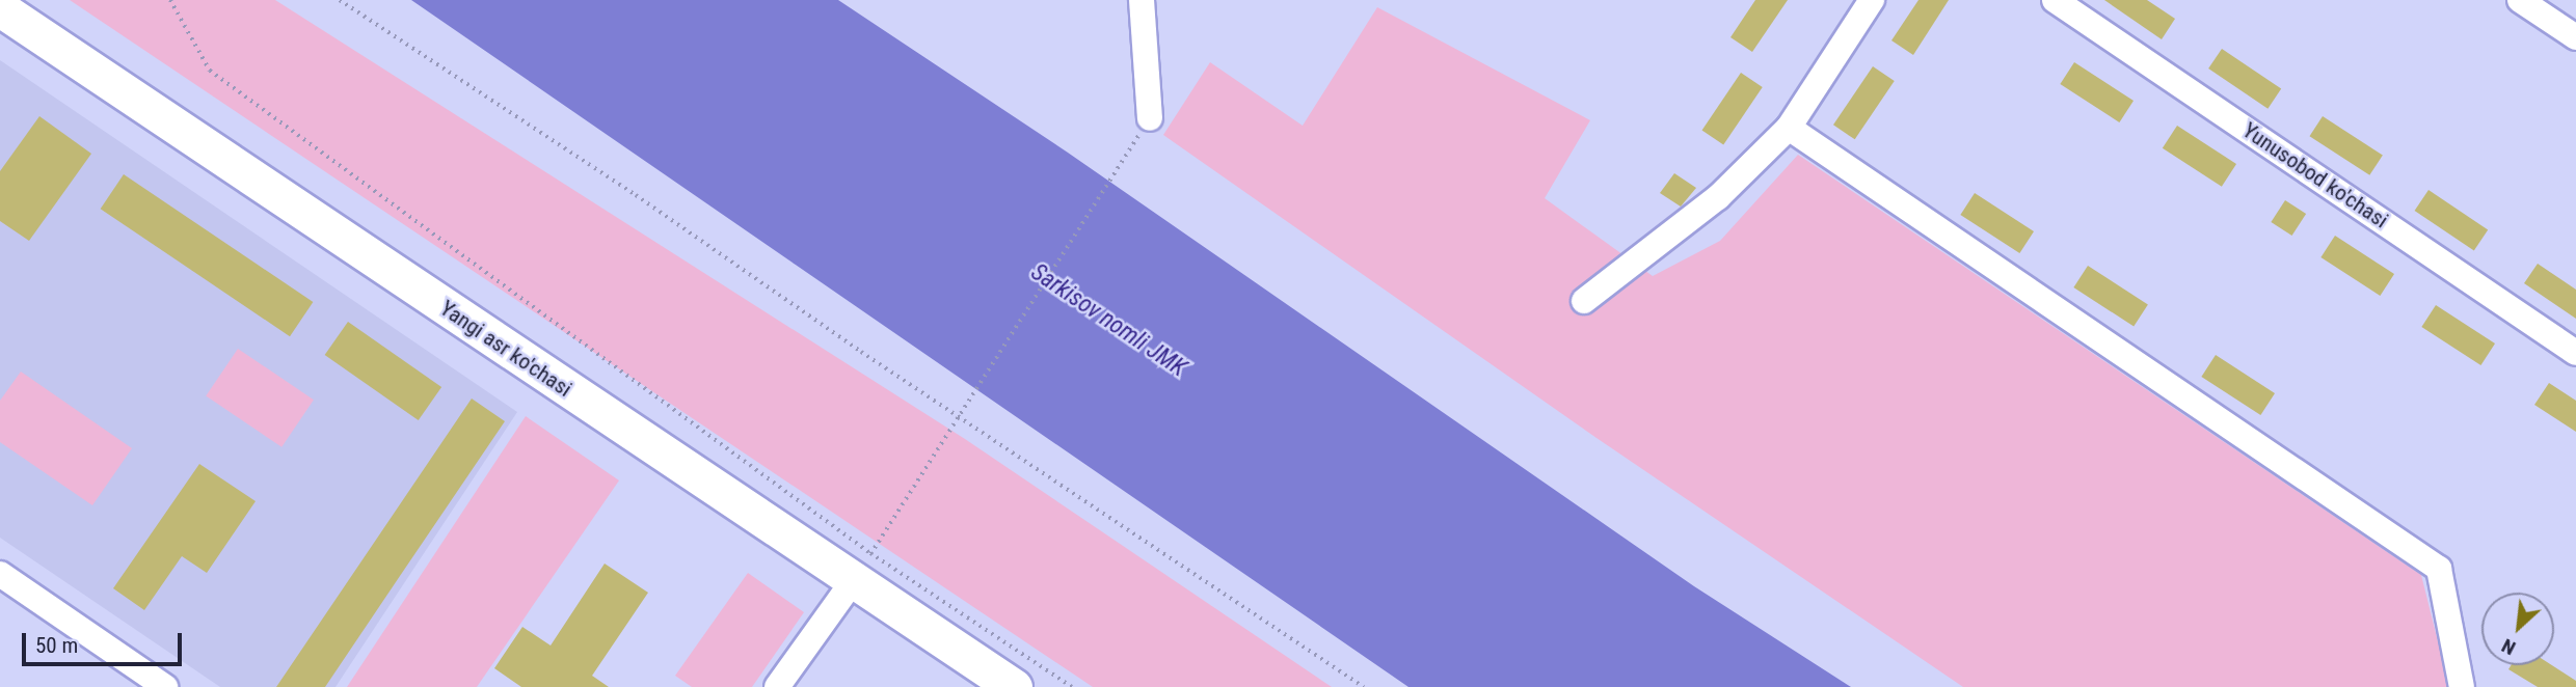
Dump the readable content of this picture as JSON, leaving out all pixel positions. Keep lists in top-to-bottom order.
{
  "streets": {
    "street": ["Yunusobod ko'chasi", "Yangi asr ko'chasi"]
  },
  "water": ["Sarkisov nomli JMK"],
  "scale_bar": "50 m",
  "north": "bottom left"
}
